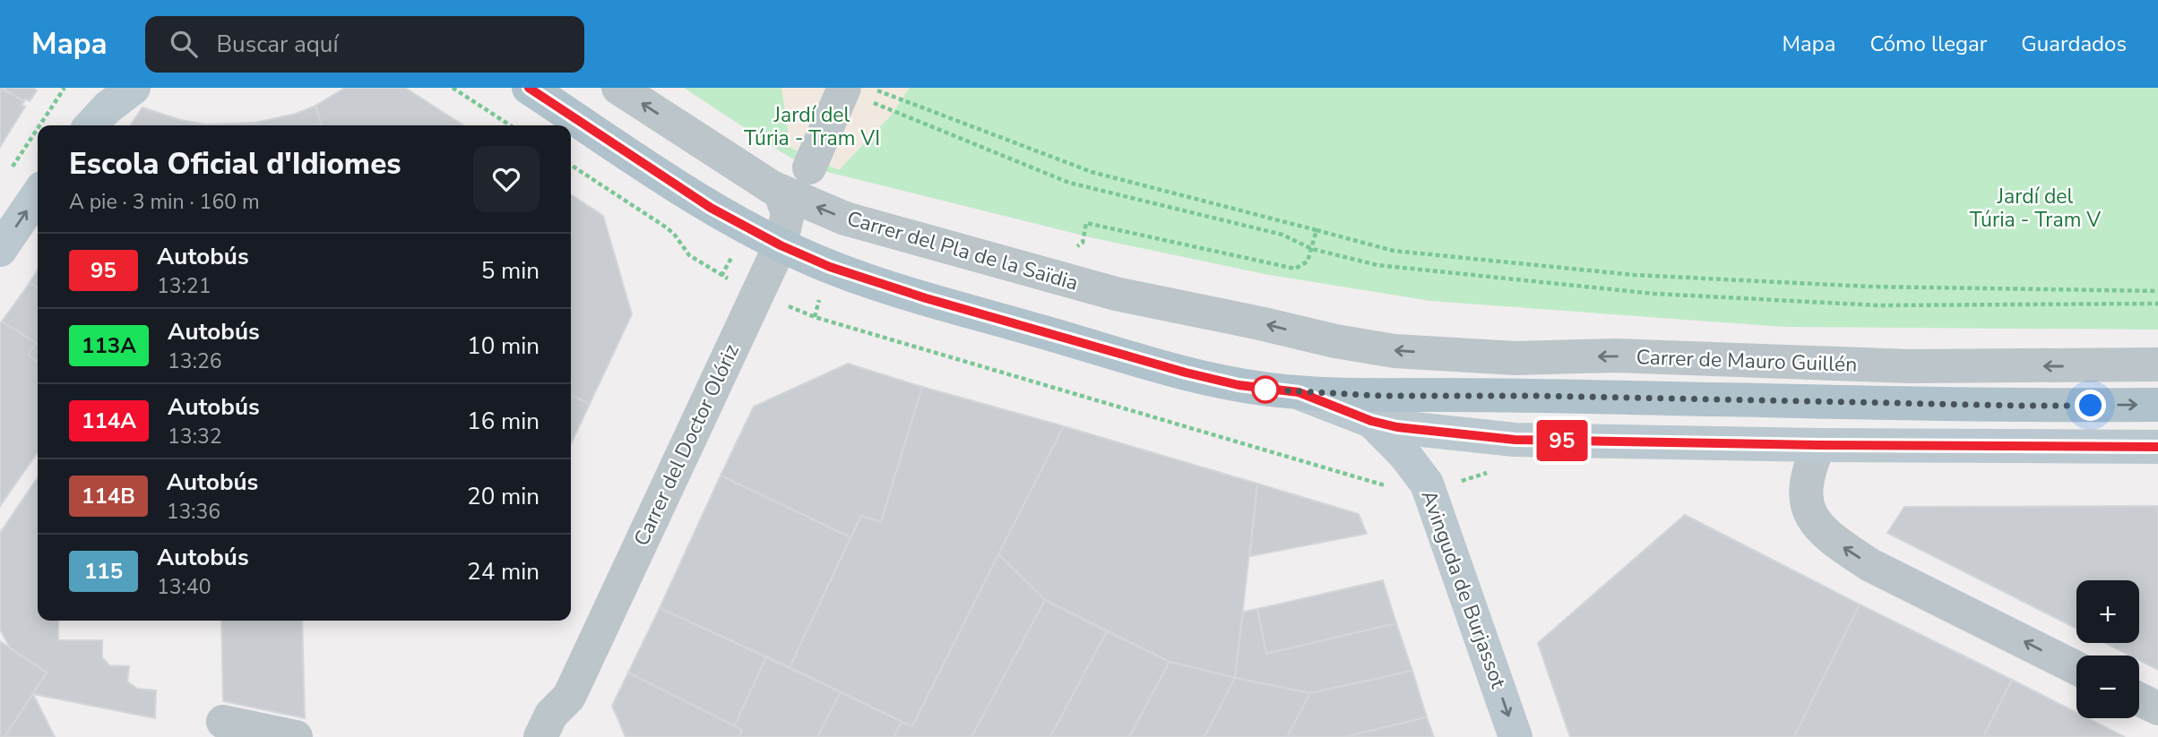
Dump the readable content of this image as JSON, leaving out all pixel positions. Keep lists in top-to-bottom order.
{
  "streets": {
    "main road": ["Carrer de Mauro Guillén", "Avinguda de Burjassot"],
    "street": ["Carrer del Pla de la Saïdia", "Carrer del Doctor Olóriz"]
  },
  "crossings": [
    ["Carrer del Pla de la Saïdia", "Carrer de Mauro Guillén"],
    ["Carrer del Pla de la Saïdia", "Carrer del Doctor Olóriz"]
  ],
  "one_way": ["Carrer del Pla de la Saïdia", "Avinguda de Burjassot"],
  "parks": ["Jardí del Túria - Tram VI", "Jardí del Túria - Tram V"],
  "lines": ["bus line 95"],
  "page": {
    "header": "Mapa",
    "search": "Buscar aquí",
    "nav": ["Mapa", "Cómo llegar", "Guardados"],
    "on_map": "95",
    "heading": ["Escola Oficial d'Idiomes", "A pie · 3 min · 160 m"],
    "list": [
      {
        "mark": "95",
        "name": "Autobús",
        "note": "13:21",
        "value": "5 min"
      },
      {
        "mark": "113A",
        "name": "Autobús",
        "note": "13:26",
        "value": "10 min"
      },
      {
        "mark": "114A",
        "name": "Autobús",
        "note": "13:32",
        "value": "16 min"
      },
      {
        "mark": "114B",
        "name": "Autobús",
        "note": "13:36",
        "value": "20 min"
      },
      {
        "mark": "115",
        "name": "Autobús",
        "note": "13:40",
        "value": "24 min"
      }
    ],
    "map_buttons": ["+", "−"]
  }
}
